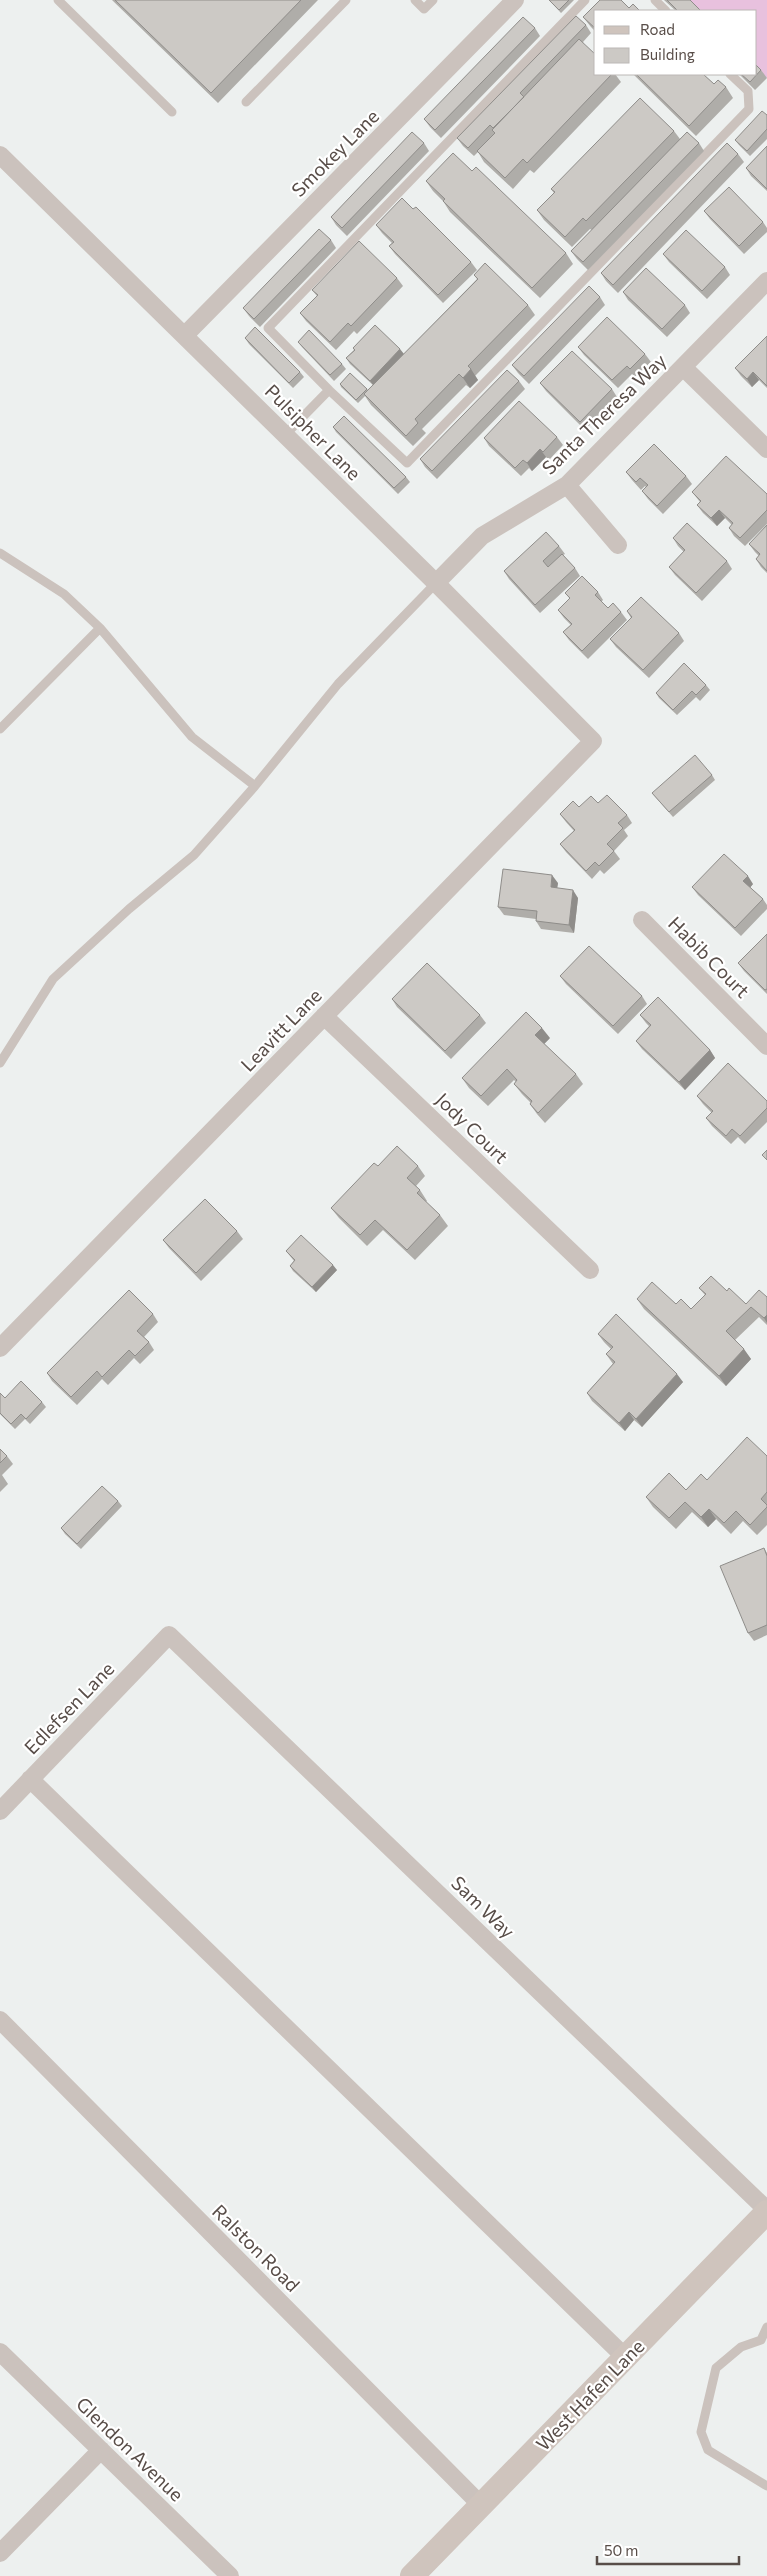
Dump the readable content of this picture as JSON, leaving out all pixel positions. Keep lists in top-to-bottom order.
{
  "streets": {
    "main road": ["West Hafen Lane"],
    "street": [
      "Smokey Lane",
      "Santa Theresa Way",
      "Pulsipher Lane",
      "Habib Court",
      "Leavitt Lane",
      "Jody Court",
      "Edlefsen Lane",
      "Sam Way",
      "Ralston Road",
      "Glendon Avenue"
    ]
  },
  "crossings": [
    ["Smokey Lane", "Pulsipher Lane"],
    ["Santa Theresa Way", "Pulsipher Lane"],
    ["Pulsipher Lane", "Leavitt Lane"],
    ["Leavitt Lane", "Jody Court"],
    ["Edlefsen Lane", "Sam Way"],
    ["Sam Way", "West Hafen Lane"],
    ["Ralston Road", "West Hafen Lane"]
  ],
  "legend": ["Road", "Building"],
  "scale_bar": "50 m"
}
